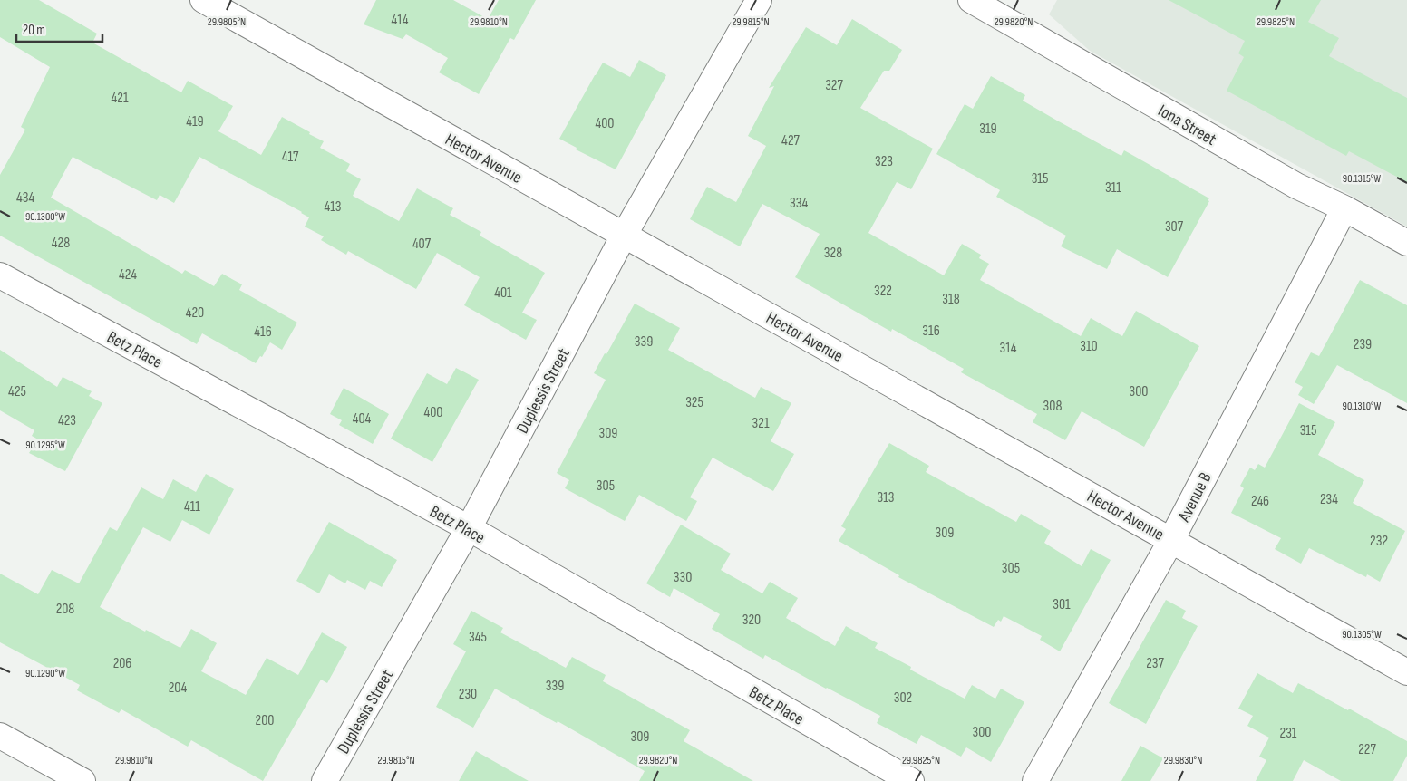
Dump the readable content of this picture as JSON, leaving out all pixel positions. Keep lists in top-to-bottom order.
{
  "streets": {
    "street": [
      "Iona Street",
      "Hector Avenue",
      "Betz Place",
      "Duplessis Street",
      "Avenue B"
    ]
  },
  "crossings": [
    ["Iona Street", "Avenue B"],
    ["Hector Avenue", "Duplessis Street"],
    ["Hector Avenue", "Avenue B"],
    ["Betz Place", "Duplessis Street"]
  ],
  "house_numbers": [
    "414",
    "327",
    "421",
    "419",
    "400",
    "319",
    "427",
    "417",
    "323",
    "315",
    "311",
    "434",
    "334",
    "413",
    "307",
    "428",
    "407",
    "328",
    "424",
    "322",
    "401",
    "318",
    "420",
    "316",
    "416",
    "339",
    "239",
    "310",
    "314",
    "425",
    "300",
    "325",
    "308",
    "400",
    "404",
    "423",
    "321",
    "315",
    "309",
    "305",
    "313",
    "234",
    "246",
    "411",
    "309",
    "232",
    "305",
    "330",
    "301",
    "208",
    "320",
    "345",
    "206",
    "237",
    "339",
    "204",
    "230",
    "302",
    "200",
    "300",
    "231",
    "309",
    "227"
  ],
  "scale_bar": "20 m",
  "coordinates": [
    "29.9805°N",
    "29.9810°N",
    "29.9815°N",
    "29.9820°N",
    "29.9825°N",
    "90.1315°W",
    "90.1300°W",
    "90.1310°W",
    "90.1295°W",
    "90.1305°W",
    "90.1290°W",
    "29.9830°N"
  ]
}
